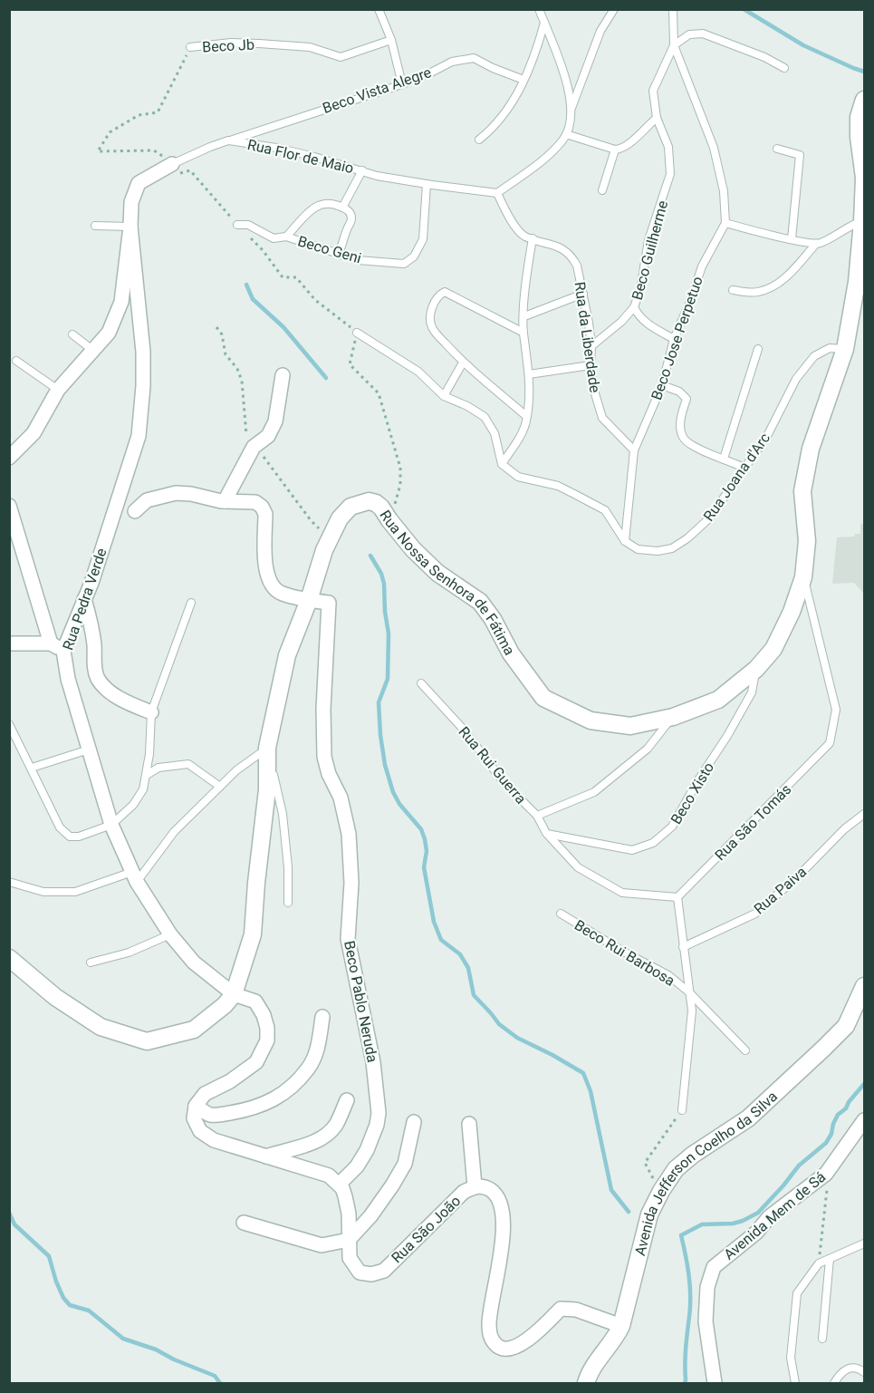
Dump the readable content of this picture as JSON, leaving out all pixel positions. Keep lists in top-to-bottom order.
{
  "streets": {
    "street": [
      "Rua Flor de Maio",
      "Rua Nossa Senhora de Fátima",
      "Rua Pedra Verde",
      "Beco Pablo Neruda",
      "Avenida Jefferson Coelho da Silva",
      "Avenida Mem de Sá",
      "Rua São João"
    ],
    "lane": [
      "Beco Jb",
      "Beco Vista Alegre",
      "Beco Geni",
      "Beco Guilherme",
      "Rua da Liberdade",
      "Beco Jose Perpetuo",
      "Rua Joana d'Arc",
      "Rua Rui Guerra",
      "Beco Xisto",
      "Rua São Tomás",
      "Rua Paiva",
      "Beco Rui Barbosa"
    ]
  },
  "crossings": [
    ["Beco Jb", "Rua Flor de Maio"],
    ["Beco Vista Alegre", "Rua Flor de Maio"],
    ["Rua Flor de Maio", "Beco Geni"],
    ["Rua Flor de Maio", "Rua da Liberdade"],
    ["Rua Flor de Maio", "Rua Pedra Verde"],
    ["Beco Guilherme", "Rua da Liberdade"],
    ["Rua da Liberdade", "Beco Jose Perpetuo"],
    ["Rua Joana d'Arc", "Rua Nossa Senhora de Fátima"],
    ["Rua Nossa Senhora de Fátima", "Rua Pedra Verde"],
    ["Rua Nossa Senhora de Fátima", "Rua Rui Guerra"],
    ["Rua Nossa Senhora de Fátima", "Beco Xisto"],
    ["Rua Nossa Senhora de Fátima", "Rua São Tomás"],
    ["Rua Nossa Senhora de Fátima", "Beco Pablo Neruda"],
    ["Beco Pablo Neruda", "Rua São João"],
    ["Avenida Jefferson Coelho da Silva", "Rua São João"]
  ]
}
